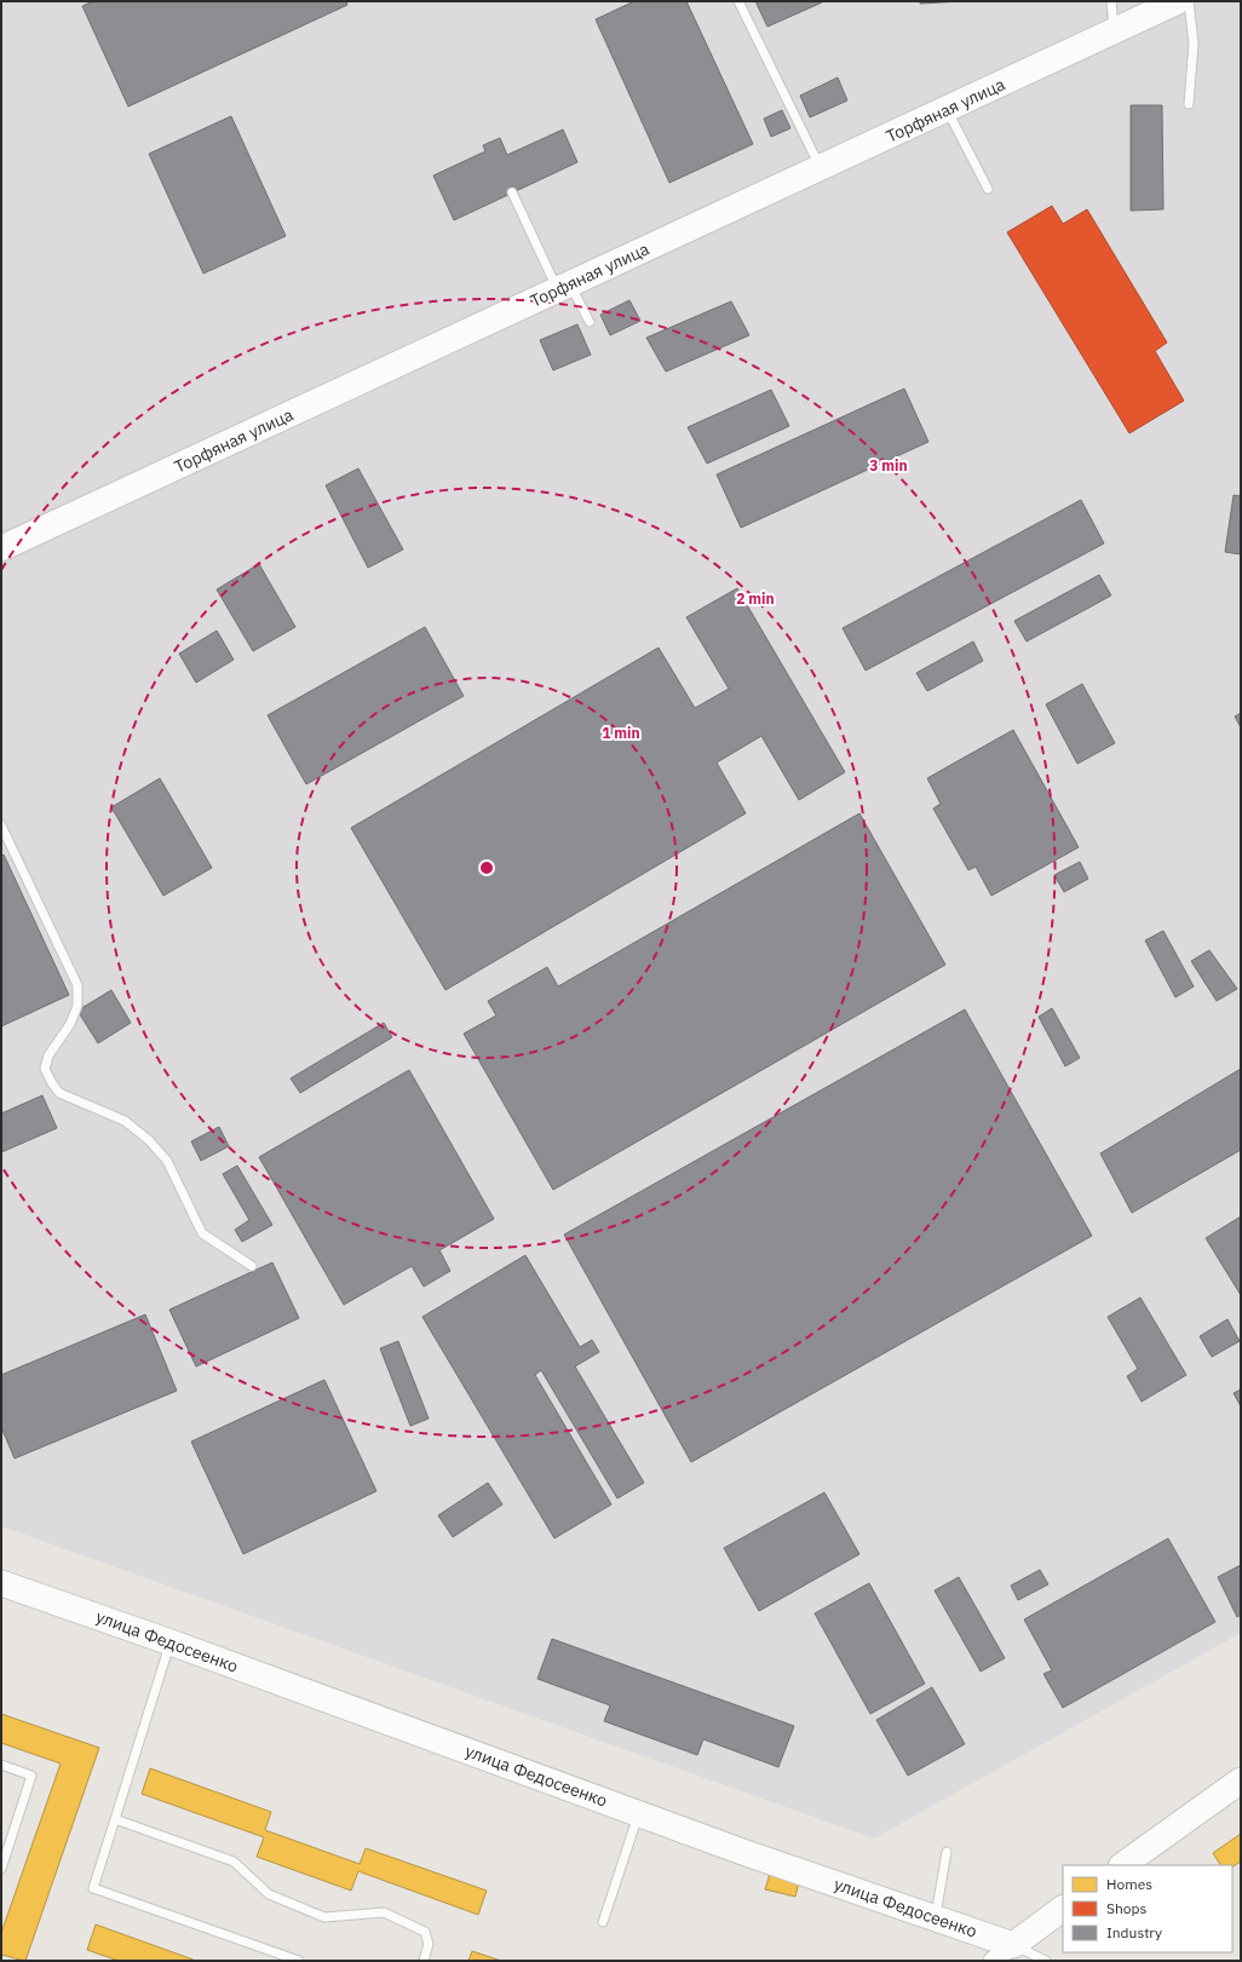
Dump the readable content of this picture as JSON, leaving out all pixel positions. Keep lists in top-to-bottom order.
{
  "streets": {
    "street": ["Торфяная улица", "улица Федосеенко"]
  },
  "legend": ["Homes", "Shops", "Industry"],
  "rings": ["3 min", "2 min", "1 min"]
}
